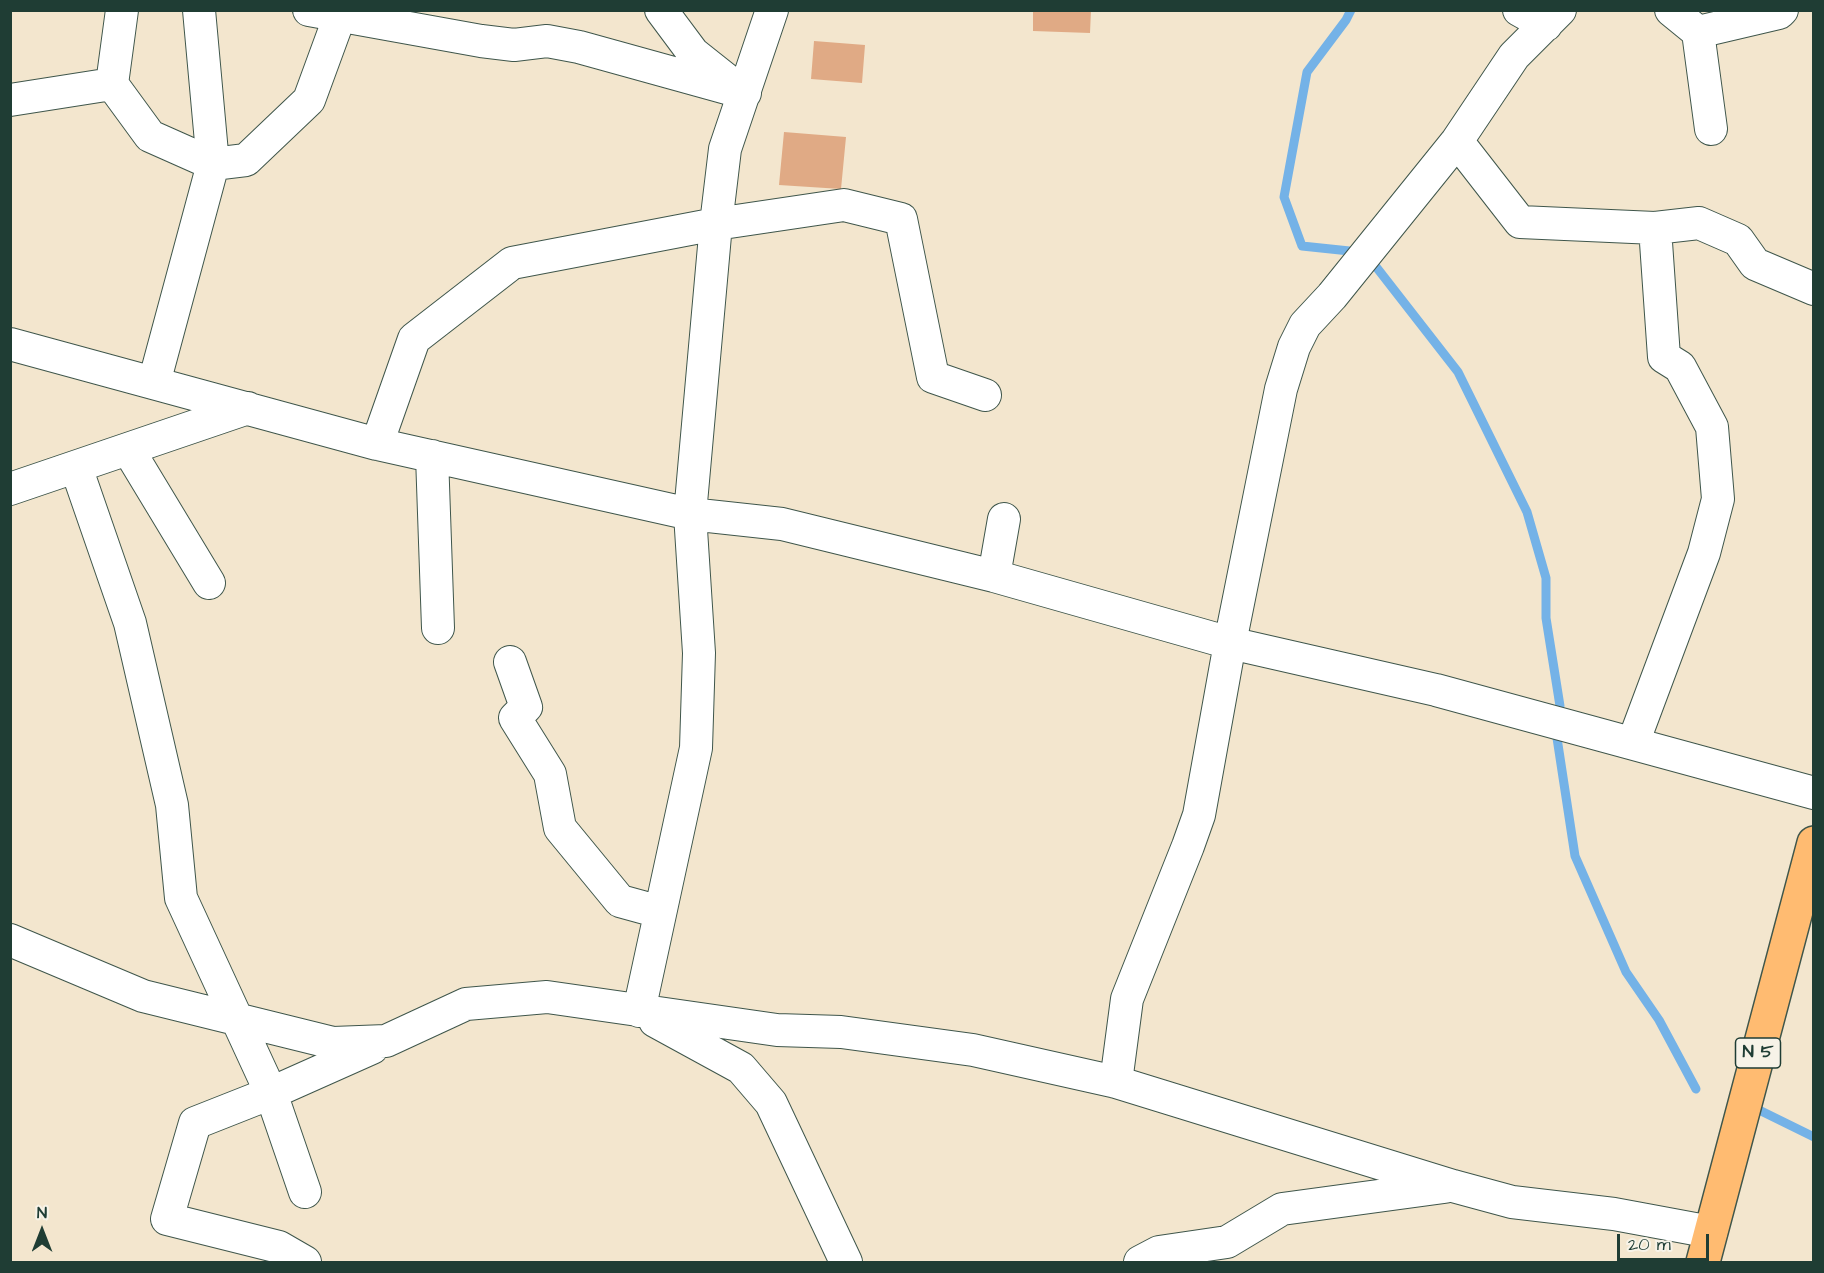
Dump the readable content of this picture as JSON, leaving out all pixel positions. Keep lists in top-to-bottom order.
{
  "streets": {
    "highway": ["N 5"]
  },
  "scale_bar": "20 m",
  "north": "top"
}
